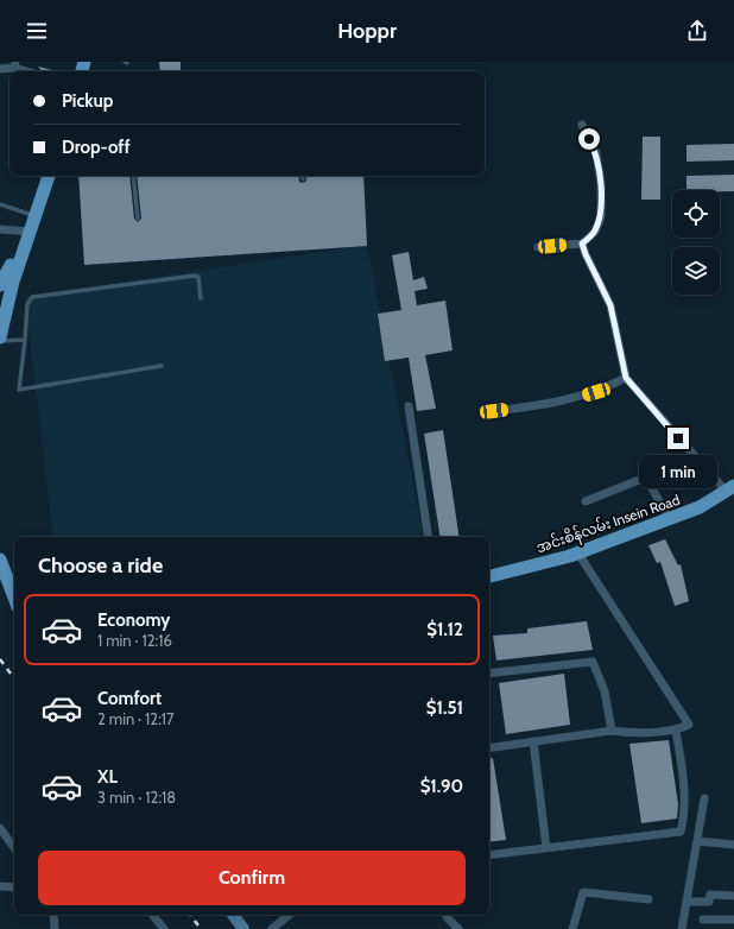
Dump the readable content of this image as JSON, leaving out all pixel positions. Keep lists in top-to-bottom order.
{
  "streets": {
    "main road": ["အင်းစိန်လမ်း Insein Road"]
  },
  "page": {
    "header": "Hoppr",
    "banner": ["Pickup", "Drop-off"],
    "bubble": "1 min",
    "heading": "Choose a ride",
    "list": [
      {
        "name": "Economy",
        "note": "1 min · 12:16",
        "value": "$1.12"
      },
      {
        "name": "Comfort",
        "note": "2 min · 12:17",
        "value": "$1.51"
      },
      {
        "name": "XL",
        "note": "3 min · 12:18",
        "value": "$1.90"
      }
    ],
    "buttons": "Confirm"
  }
}
